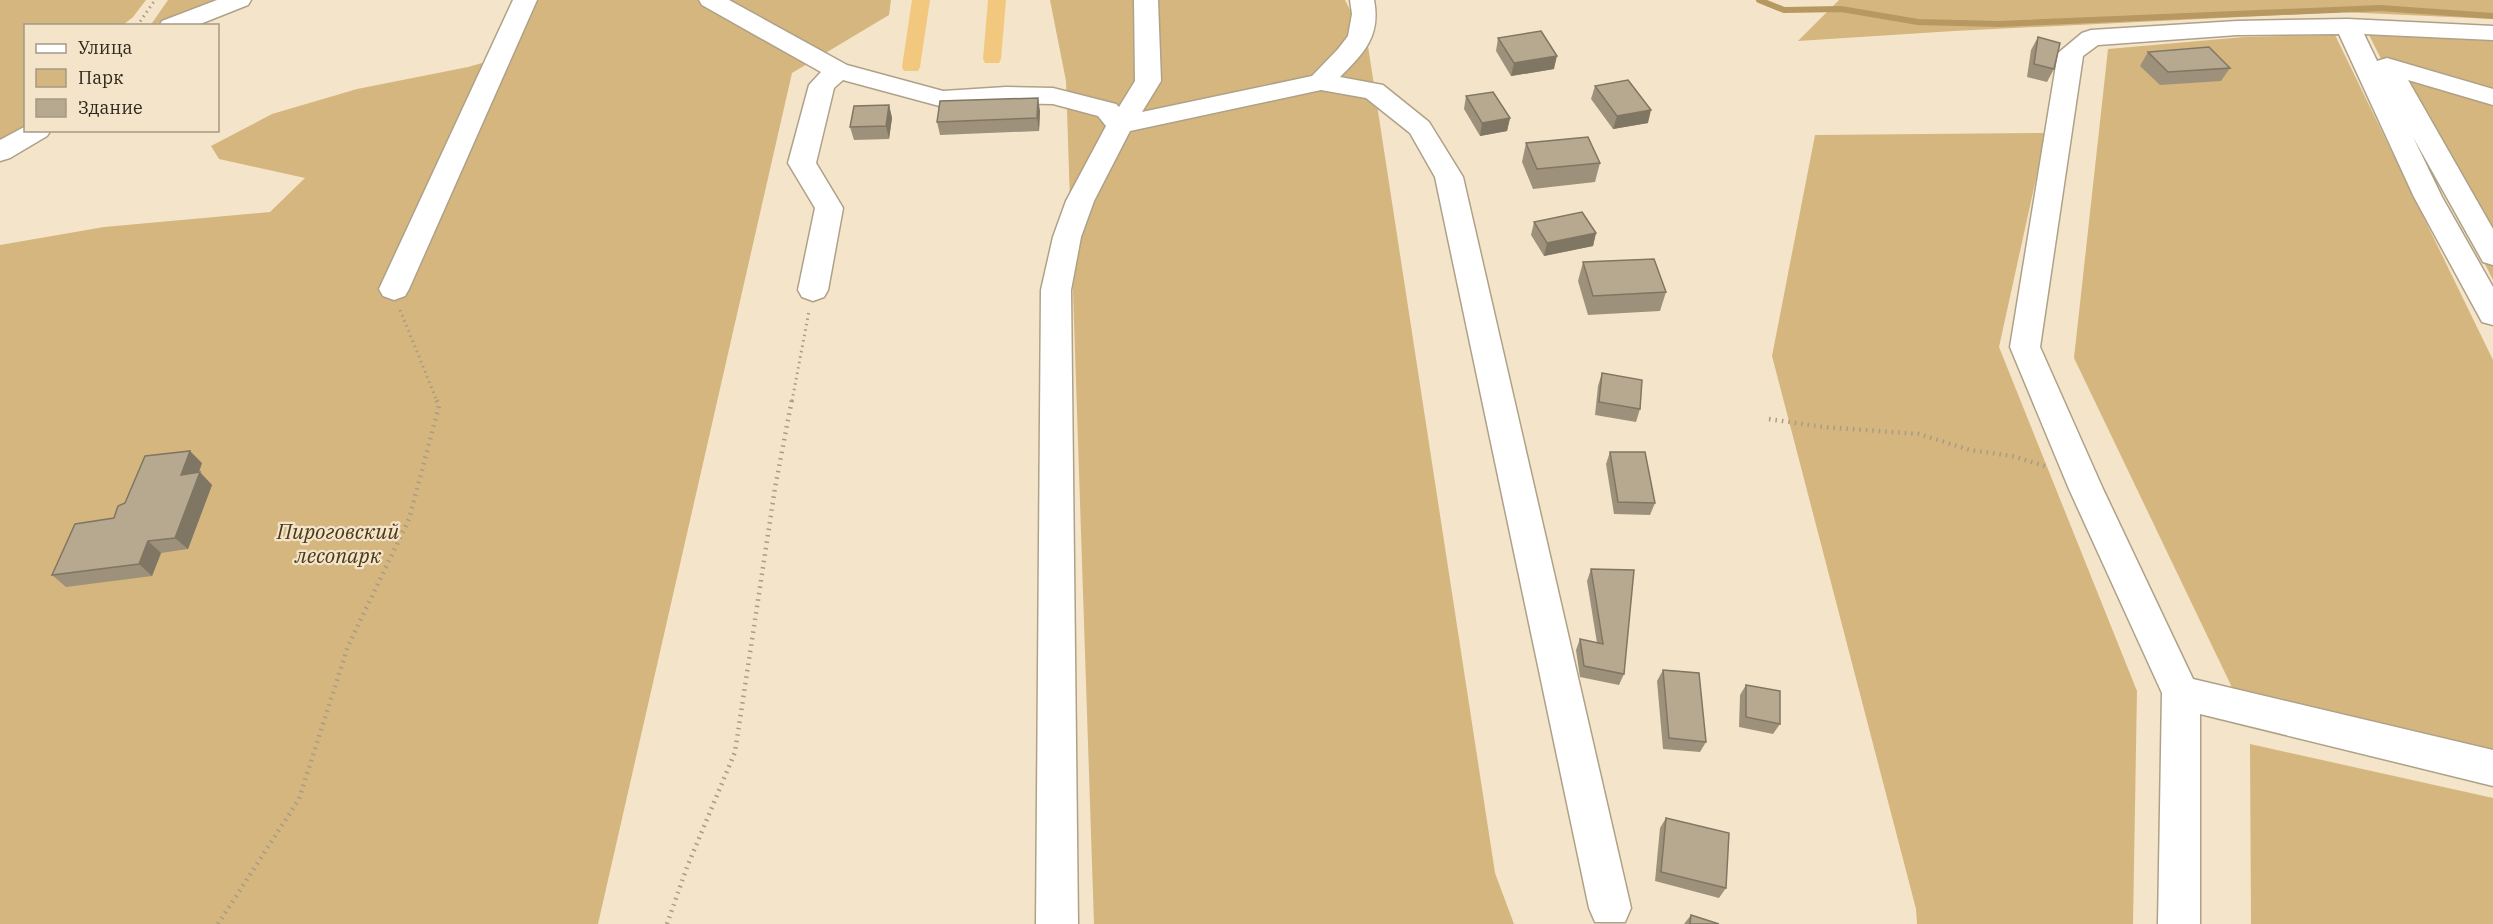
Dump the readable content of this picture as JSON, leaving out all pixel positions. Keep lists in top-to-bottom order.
{
  "parks": ["Пироговский лесопарк"],
  "legend": ["Улица", "Парк", "Здание"]
}
